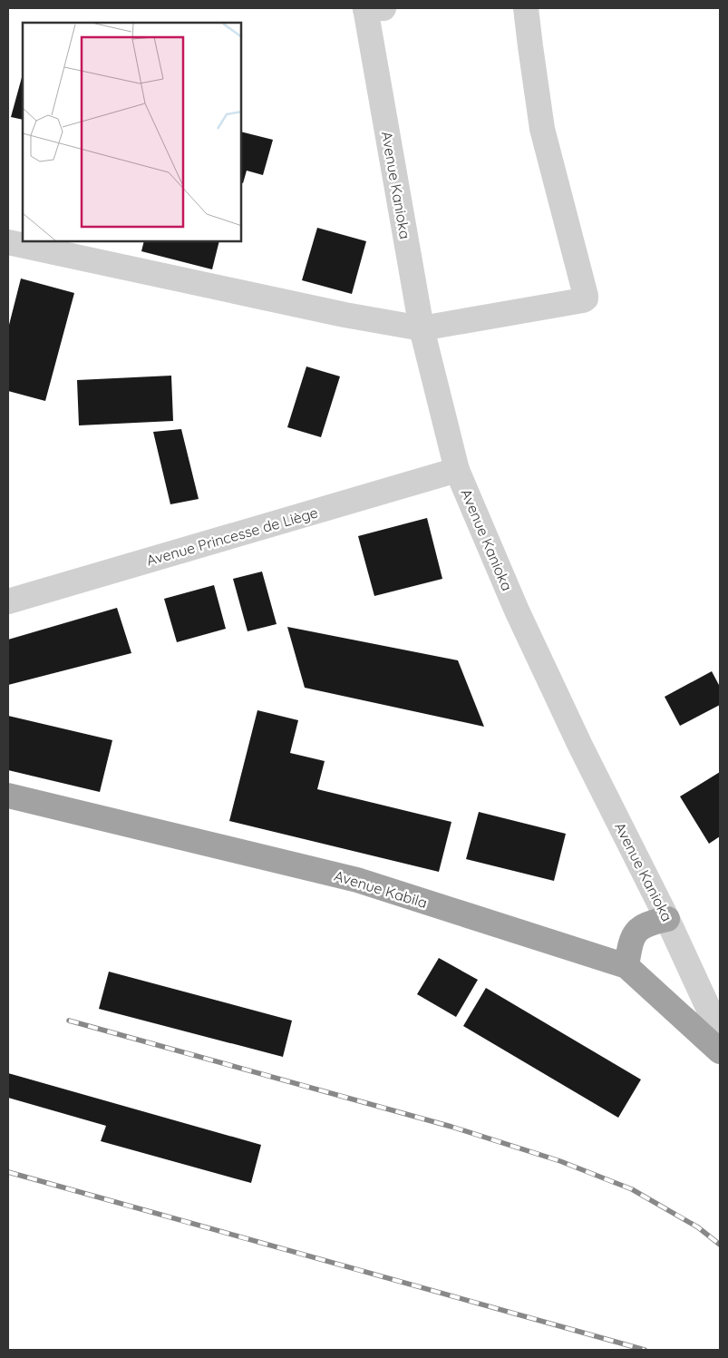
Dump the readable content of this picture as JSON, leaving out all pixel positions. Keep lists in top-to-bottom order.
{
  "streets": {
    "highway": ["Avenue Kabila"],
    "street": ["Avenue Kanioka", "Avenue Princesse de Liège"]
  },
  "crossings": [
    ["Avenue Kanioka", "Avenue Princesse de Liège"]
  ]
}
